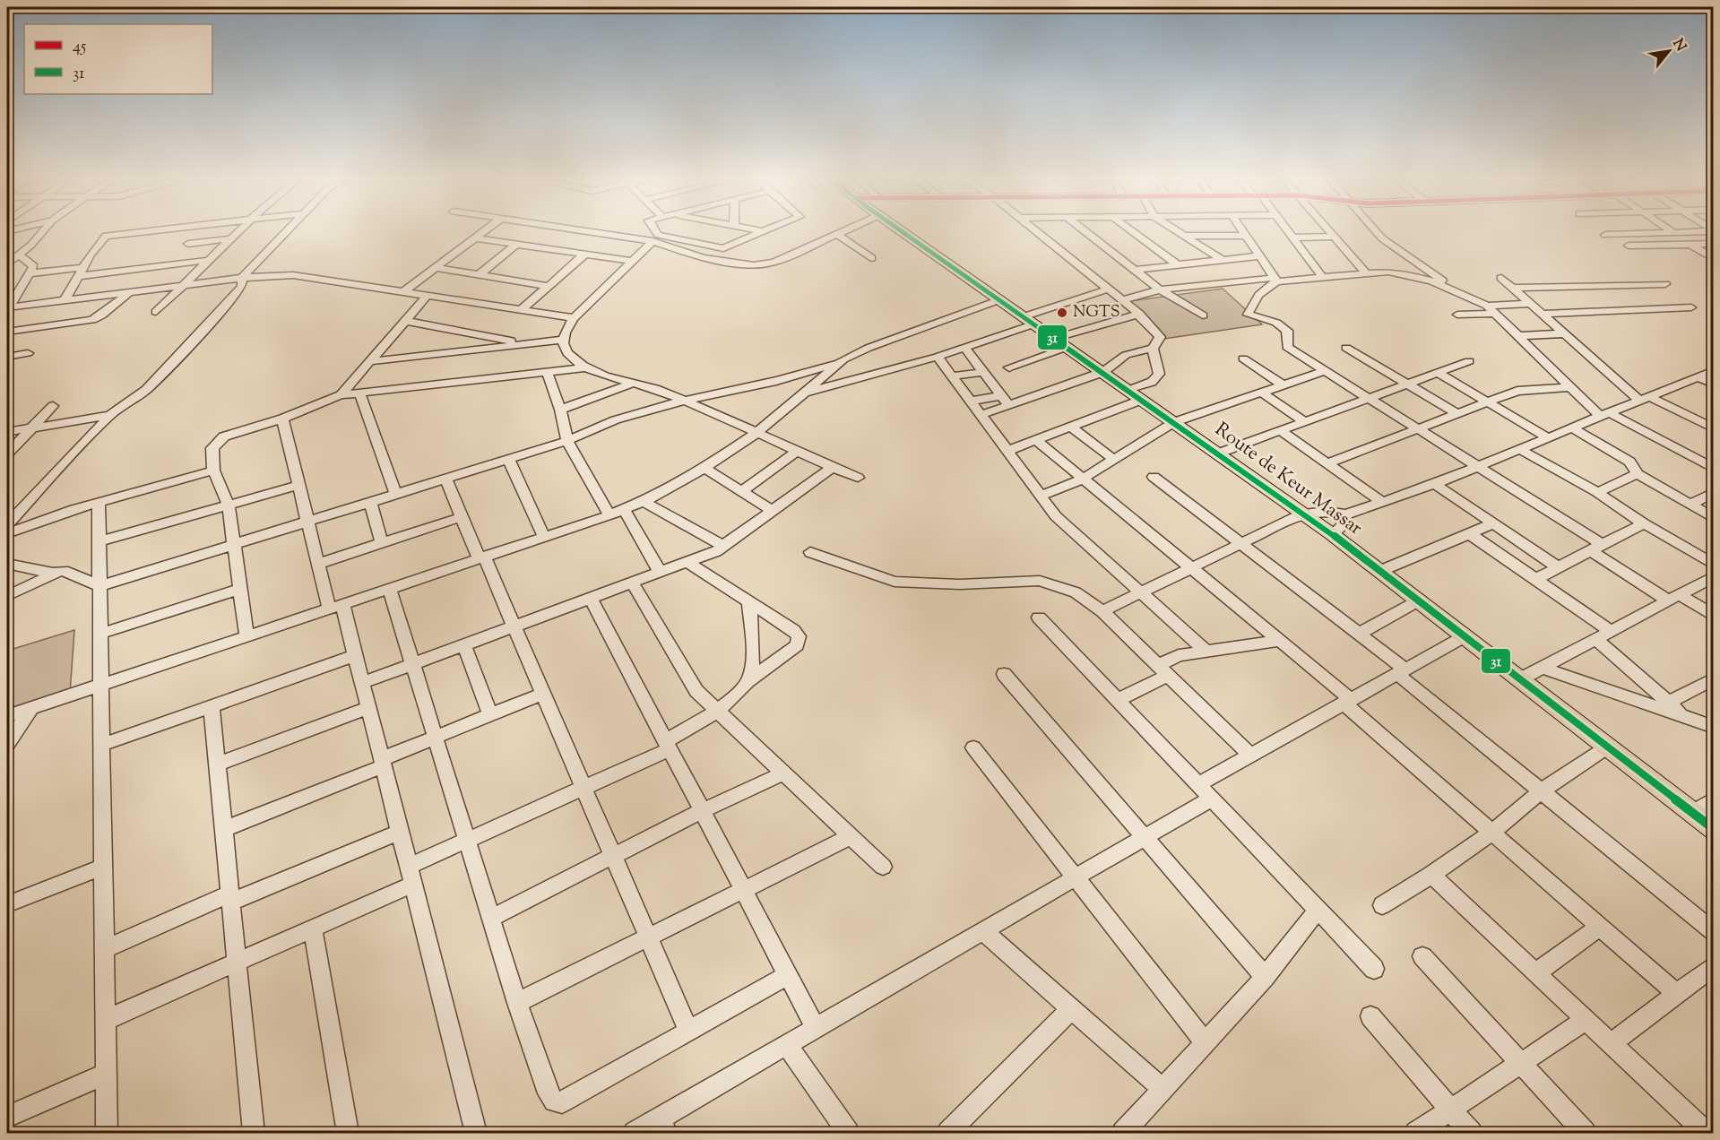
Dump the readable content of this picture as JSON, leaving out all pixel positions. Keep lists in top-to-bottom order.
{
  "streets": {
    "main road": ["Route de Keur Massar"]
  },
  "places": ["NGTS"],
  "lines": ["transit line 31"],
  "legend": ["45", "31"],
  "north": "top right"
}
